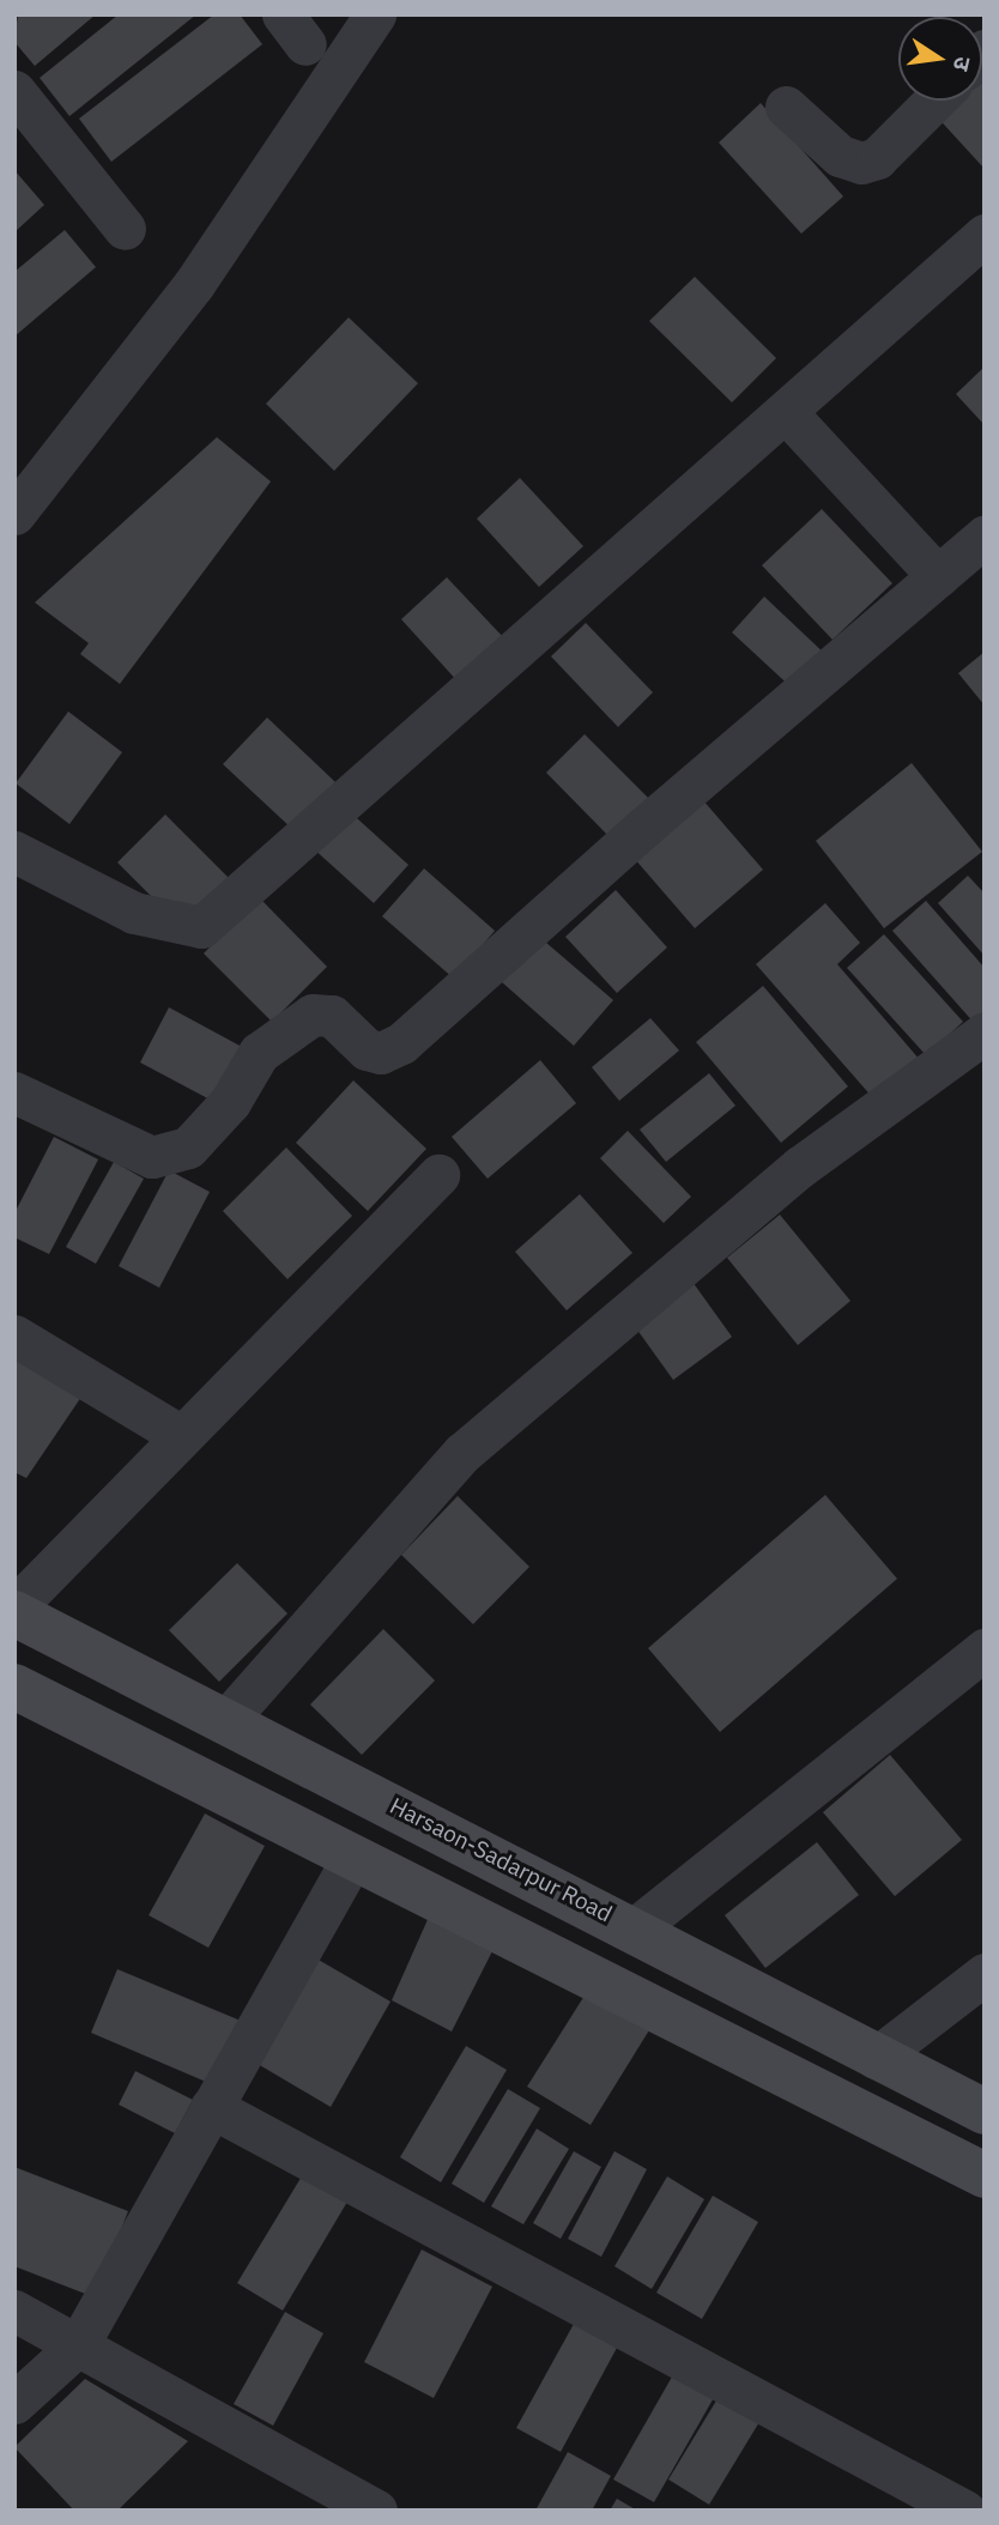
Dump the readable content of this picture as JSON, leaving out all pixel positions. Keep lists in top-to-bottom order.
{
  "streets": {
    "street": ["Harsaon-Sadarpur Road"]
  },
  "north": "right"
}
